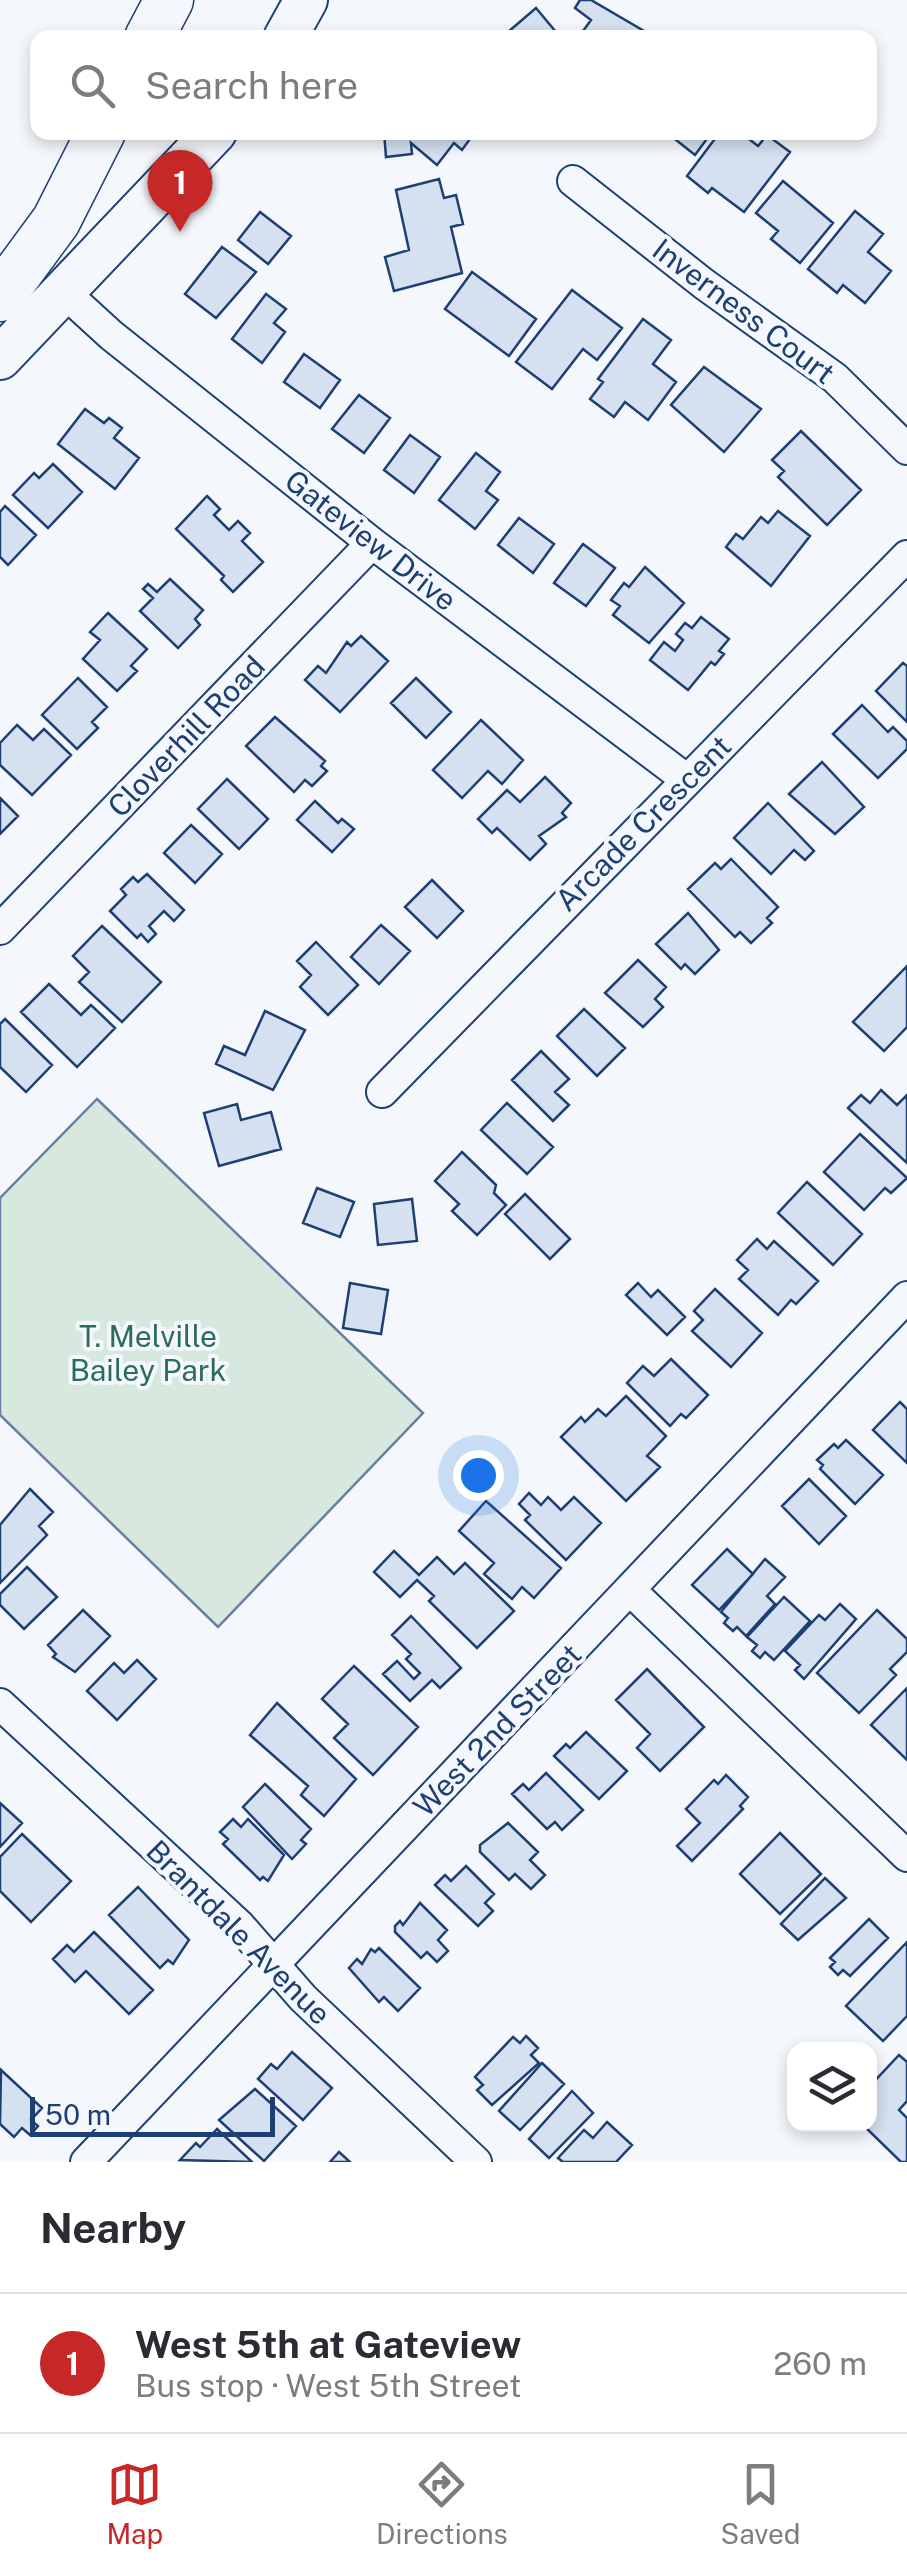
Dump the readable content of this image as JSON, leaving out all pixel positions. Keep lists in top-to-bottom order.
{
  "streets": {
    "street": [
      "Inverness Court",
      "Gateview Drive",
      "Cloverhill Road",
      "Arcade Crescent",
      "West 2nd Street",
      "Brantdale Avenue"
    ]
  },
  "crossings": [
    ["Gateview Drive", "Cloverhill Road"],
    ["Gateview Drive", "Arcade Crescent"],
    ["West 2nd Street", "Brantdale Avenue"]
  ],
  "parks": ["T. Melville Bailey Park"],
  "scale_bar": "50 m",
  "page": {
    "search": "Search here",
    "pins": "1",
    "scale": "50 m",
    "heading": "Nearby",
    "list": [
      {
        "mark": "1",
        "name": "West 5th at Gateview",
        "note": "Bus stop · West 5th Street",
        "value": "260 m"
      }
    ],
    "nav": ["Map", "Directions", "Saved"]
  }
}
